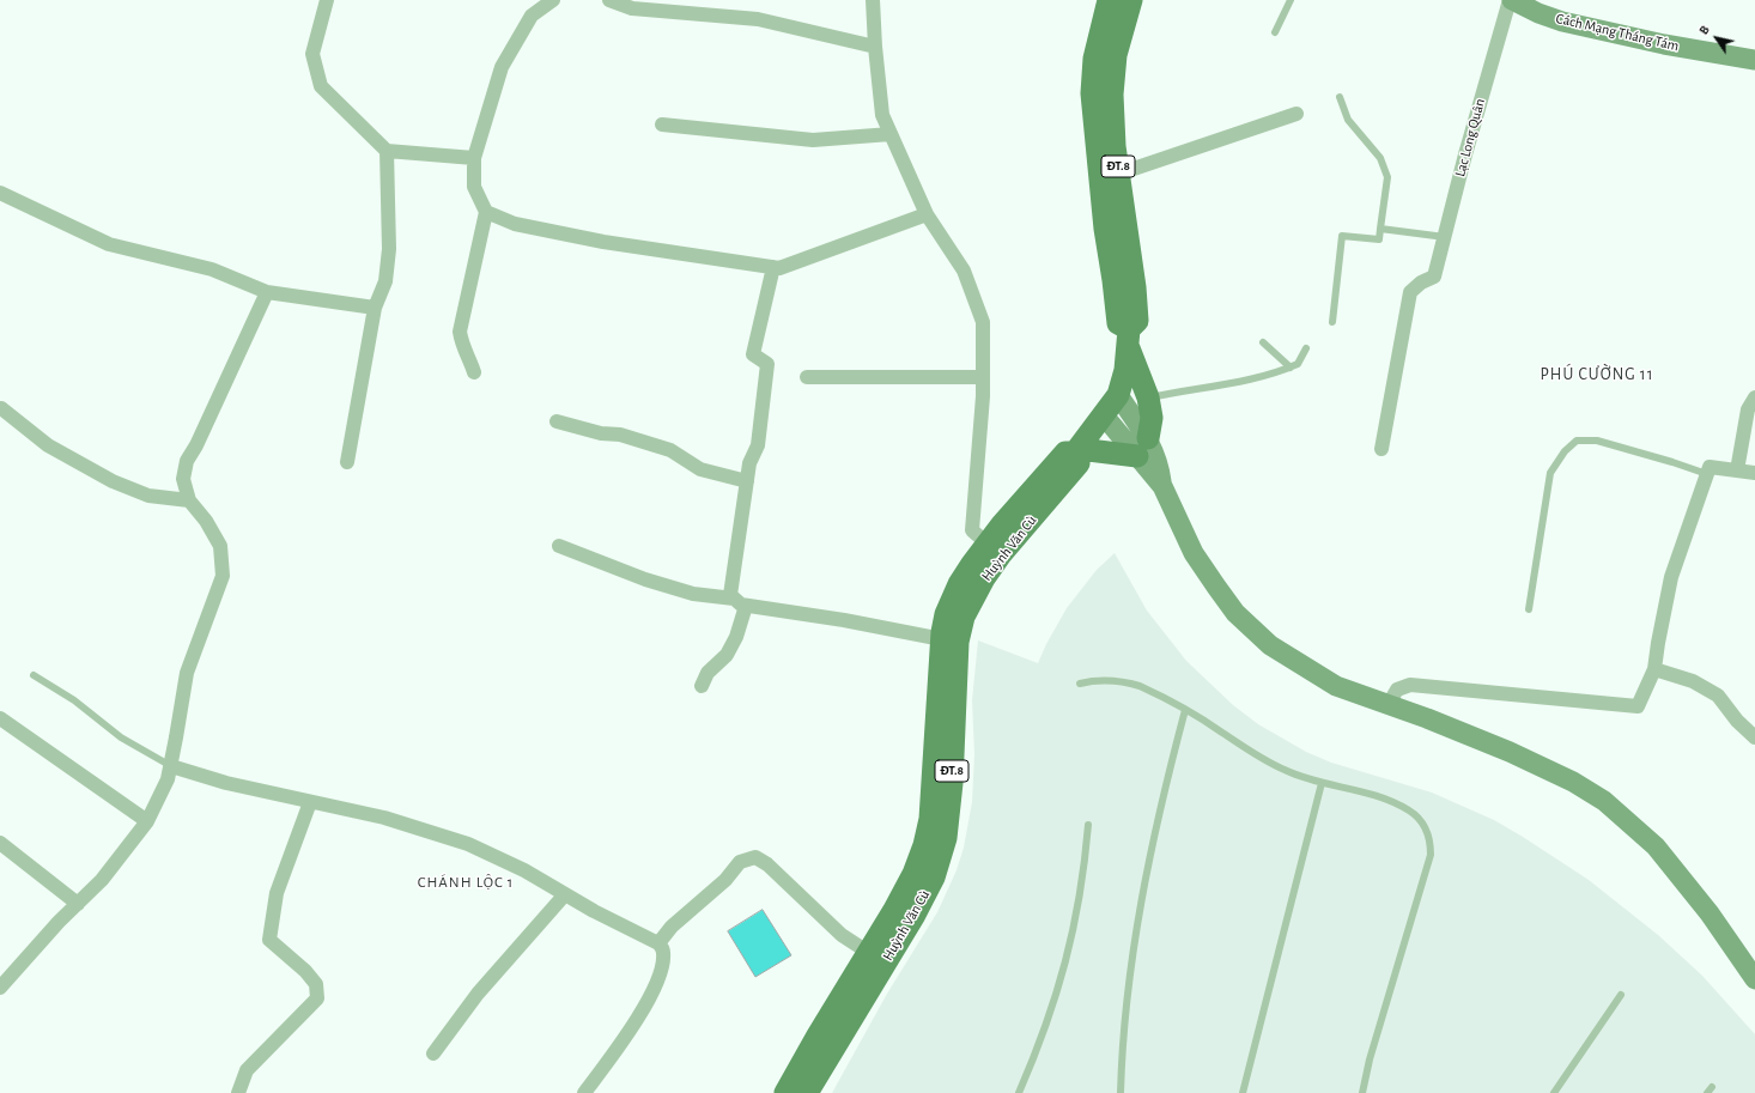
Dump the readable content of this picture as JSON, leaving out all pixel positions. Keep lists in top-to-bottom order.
{
  "streets": {
    "main road": ["ĐT.8", "Huỳnh Văn Cù"],
    "street": ["Cách Mạng Tháng Tám", "Lạc Long Quân"]
  },
  "crossings": [
    ["Cách Mạng Tháng Tám", "Lạc Long Quân"]
  ],
  "districts": ["PHÚ CƯỜNG 11", "CHÁNH LỘC 1"],
  "north": "top left"
}
